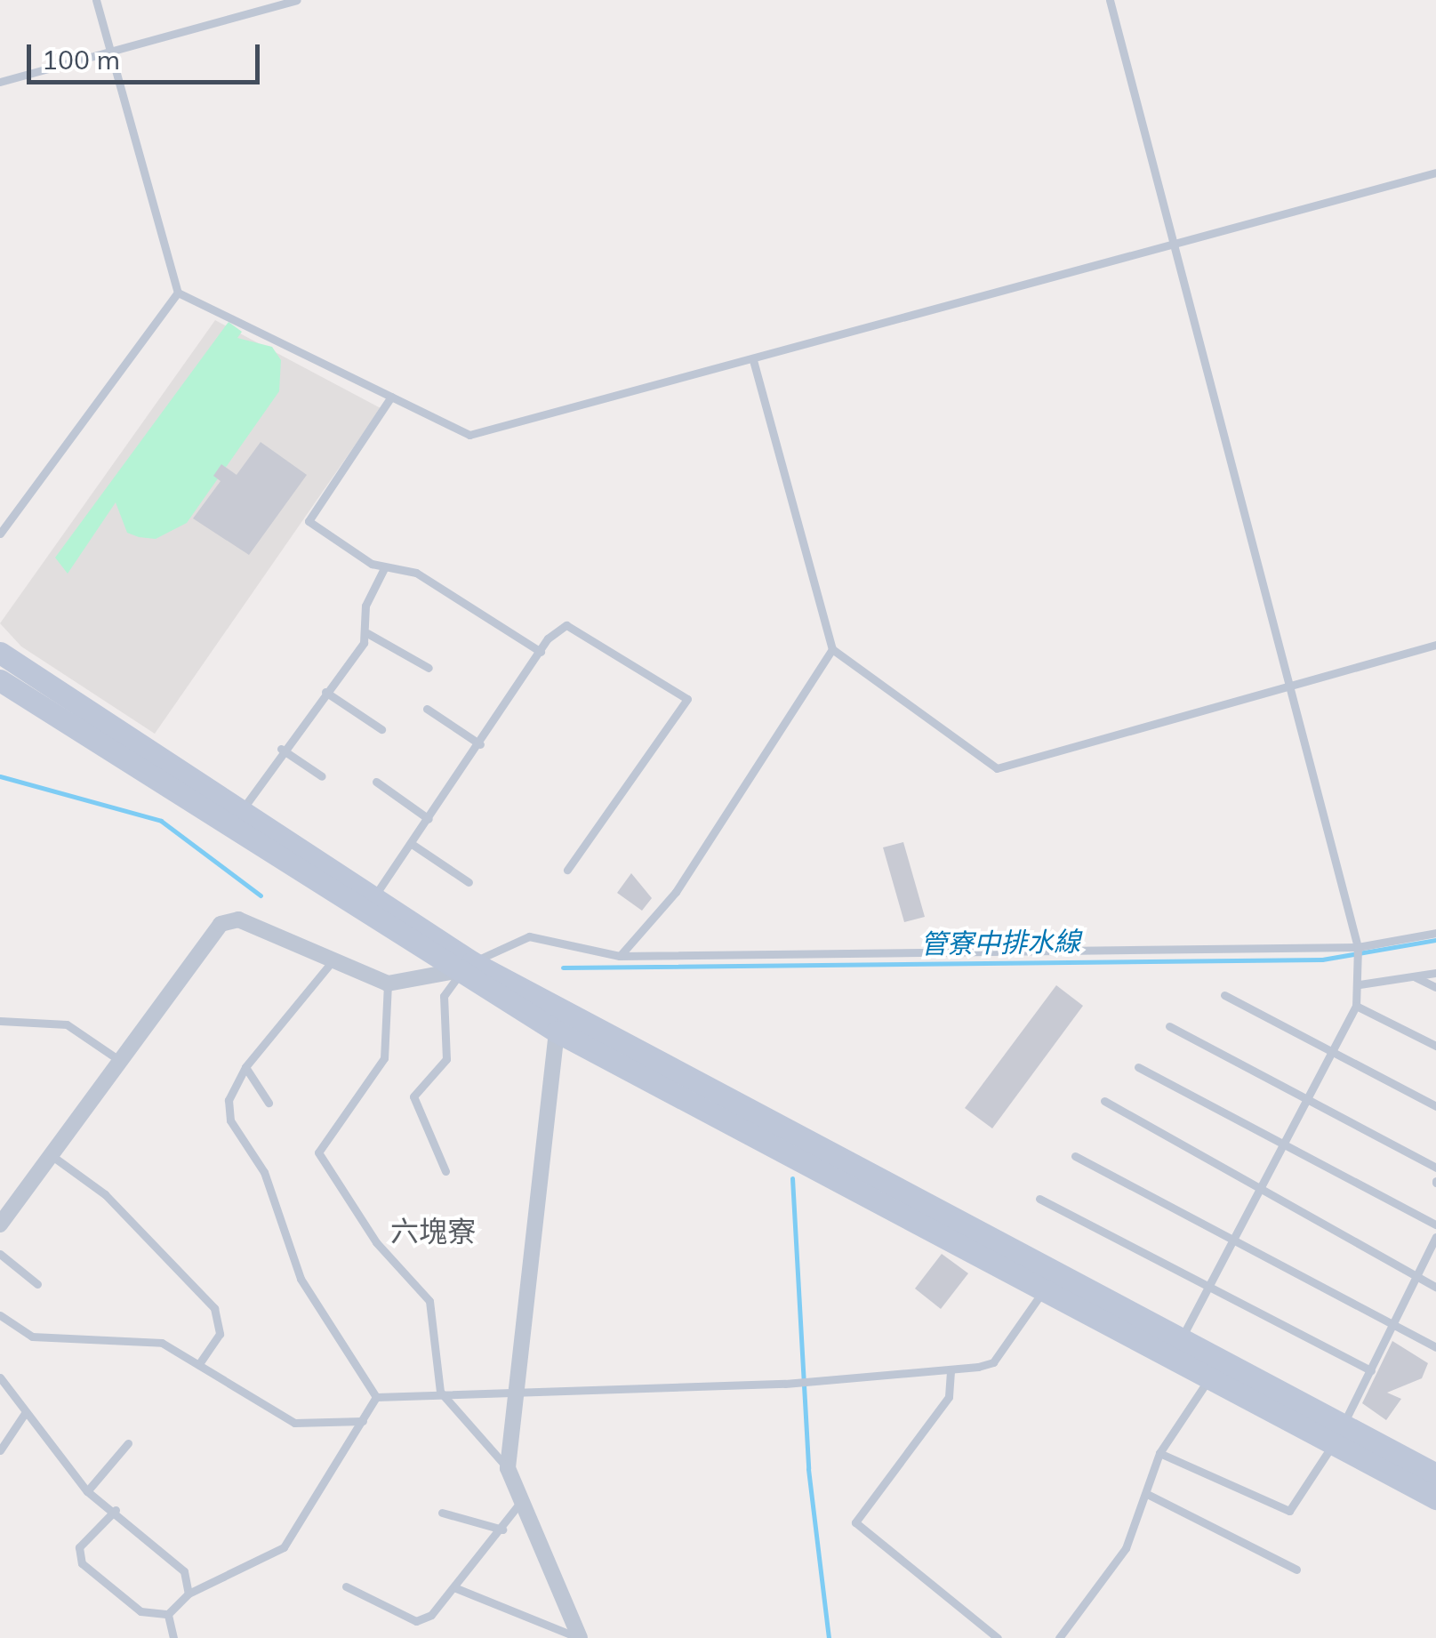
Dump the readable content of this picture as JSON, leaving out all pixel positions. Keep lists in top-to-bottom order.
{
  "districts": ["六塊寮"],
  "water": ["管寮中排水線"],
  "scale_bar": "100 m"
}
